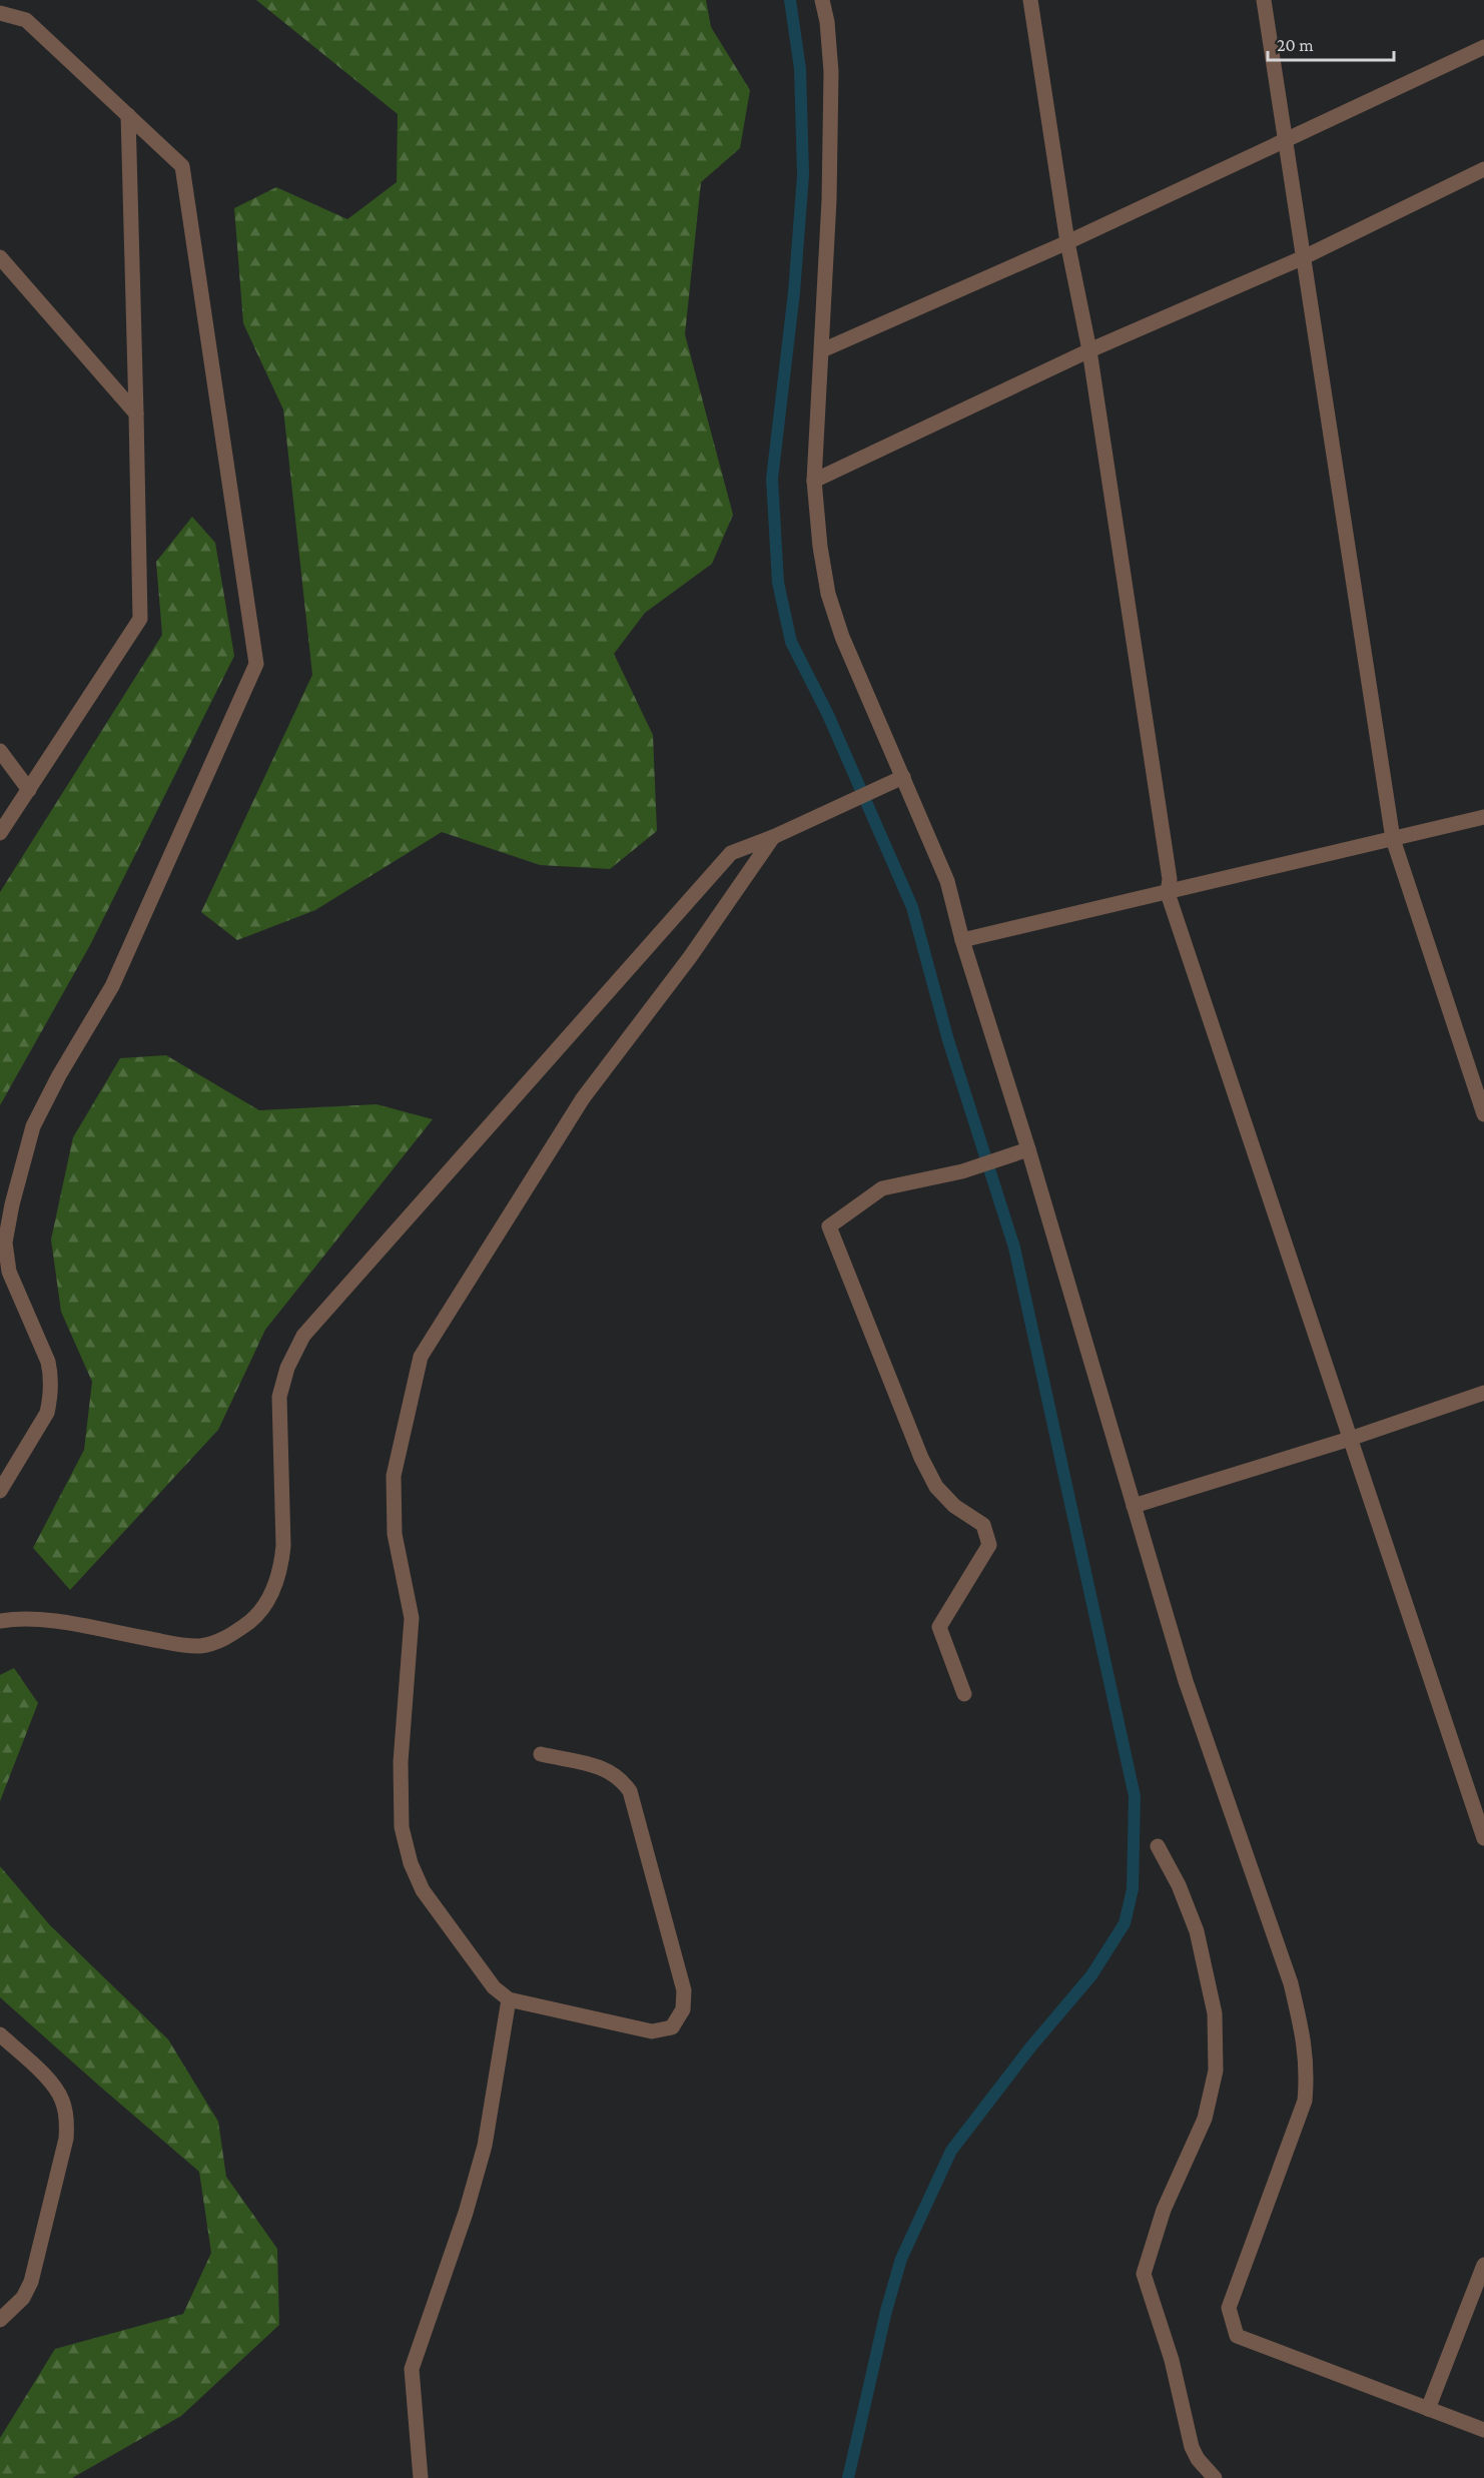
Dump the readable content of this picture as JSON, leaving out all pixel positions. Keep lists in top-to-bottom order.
{
  "scale_bar": "20 m"
}
